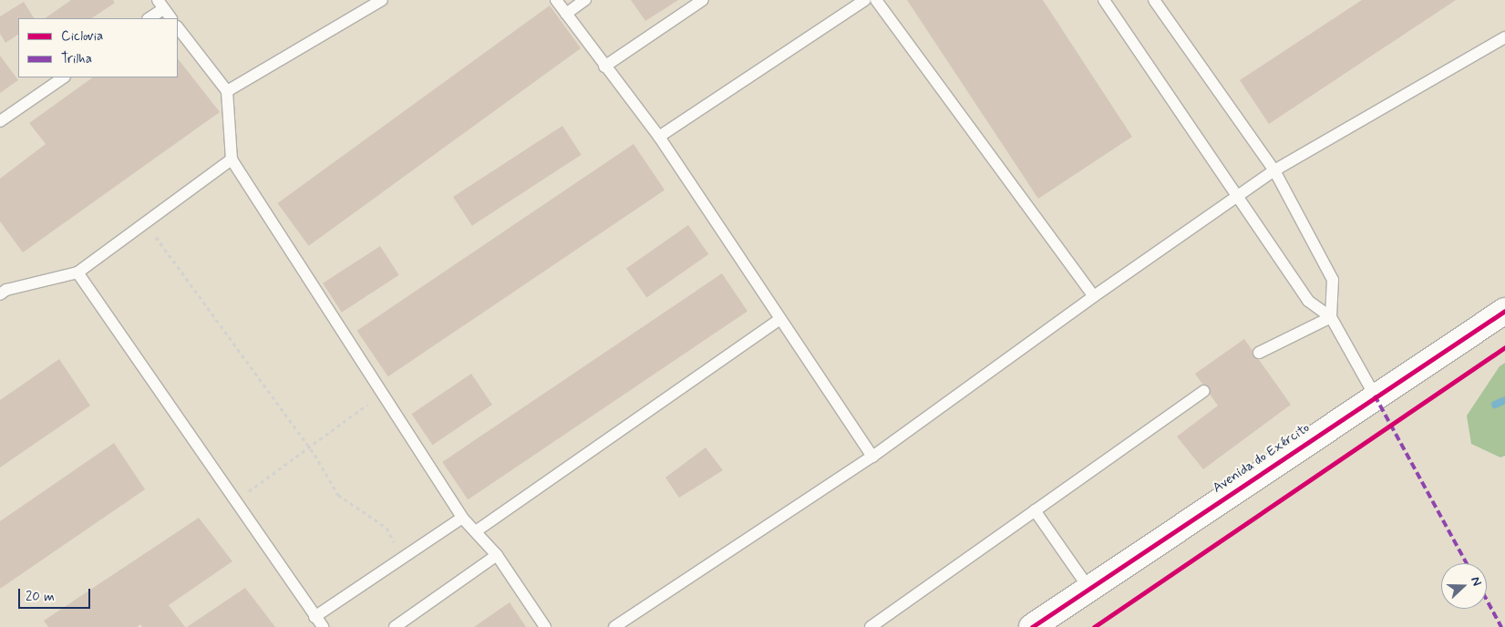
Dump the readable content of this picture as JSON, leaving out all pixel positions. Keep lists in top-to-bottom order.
{
  "streets": {
    "street": ["Avenida do Exército"]
  },
  "legend": ["Ciclovia", "Trilha"],
  "scale_bar": "20 m",
  "north": "right"
}
